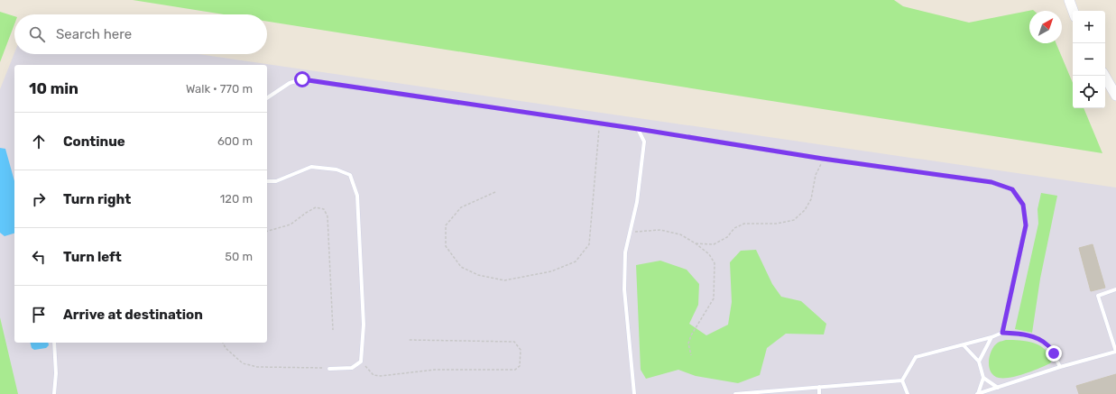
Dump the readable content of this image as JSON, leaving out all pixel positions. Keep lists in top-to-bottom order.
{
  "north": "top right",
  "page": {
    "map_buttons": ["+", "−"],
    "search": "Search here",
    "heading": ["10 min", "Walk · 770 m"],
    "list": [
      ["Continue", "600 m"],
      ["Turn right", "120 m"],
      ["Turn left", "50 m"],
      "Arrive at destination"
    ]
  }
}
